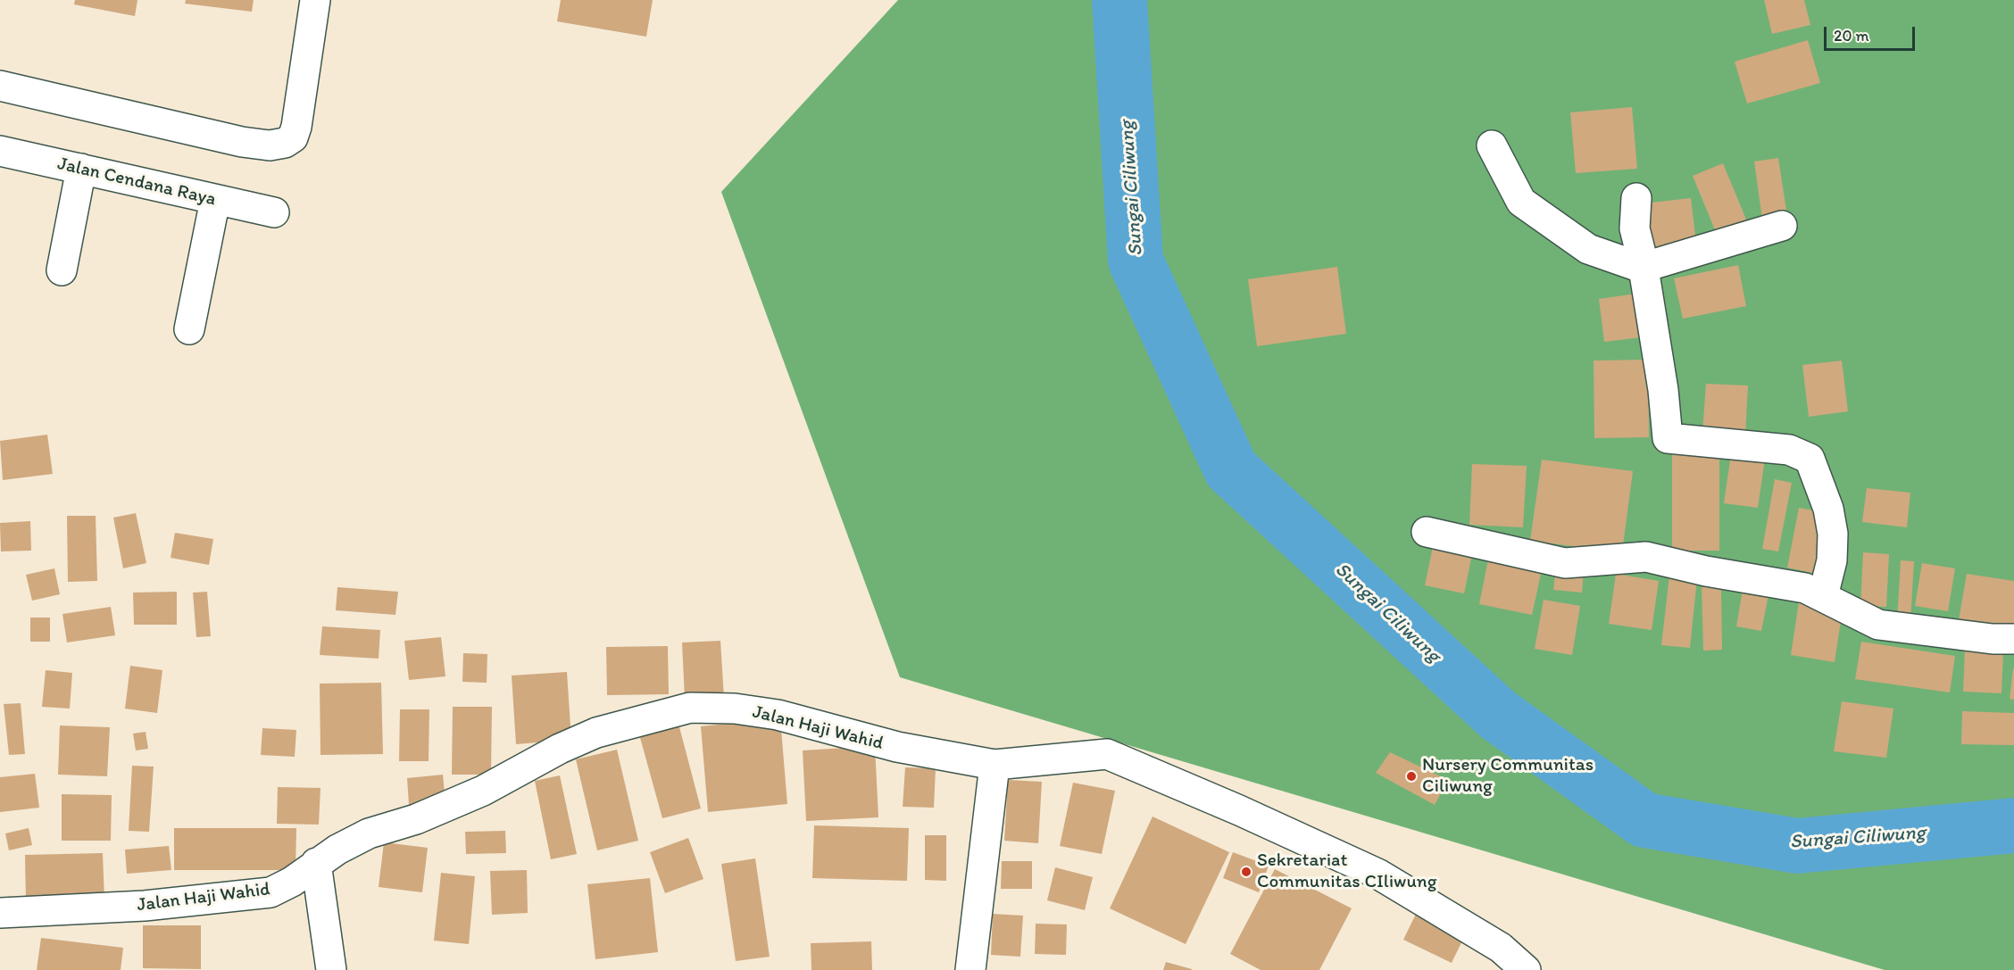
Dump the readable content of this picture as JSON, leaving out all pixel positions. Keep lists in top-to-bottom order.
{
  "streets": {
    "street": ["Jalan Cendana Raya", "Jalan Haji Wahid"]
  },
  "water": ["Sungai Ciliwung"],
  "places": ["Nursery Communitas Ciliwung", "Sekretariat Communitas CIliwung"],
  "scale_bar": "20 m"
}
